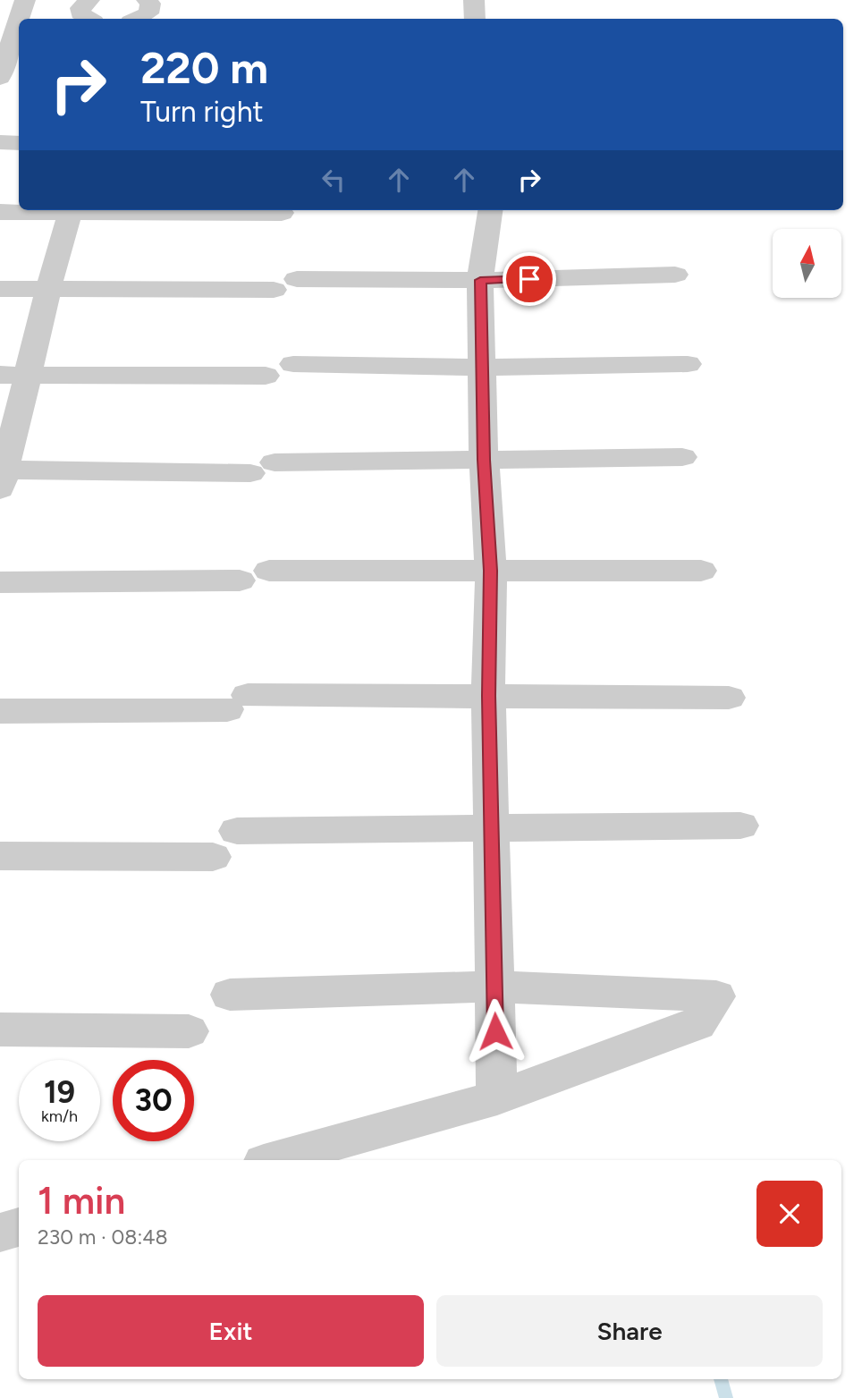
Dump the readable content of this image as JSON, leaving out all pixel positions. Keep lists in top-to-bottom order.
{
  "north": "top",
  "page": {
    "turn": ["220 m", "Turn right"],
    "speed": "19 km/h",
    "limit": "30",
    "heading": ["1 min", "230 m · 08:48"],
    "buttons": ["Exit", "Share"]
  }
}
